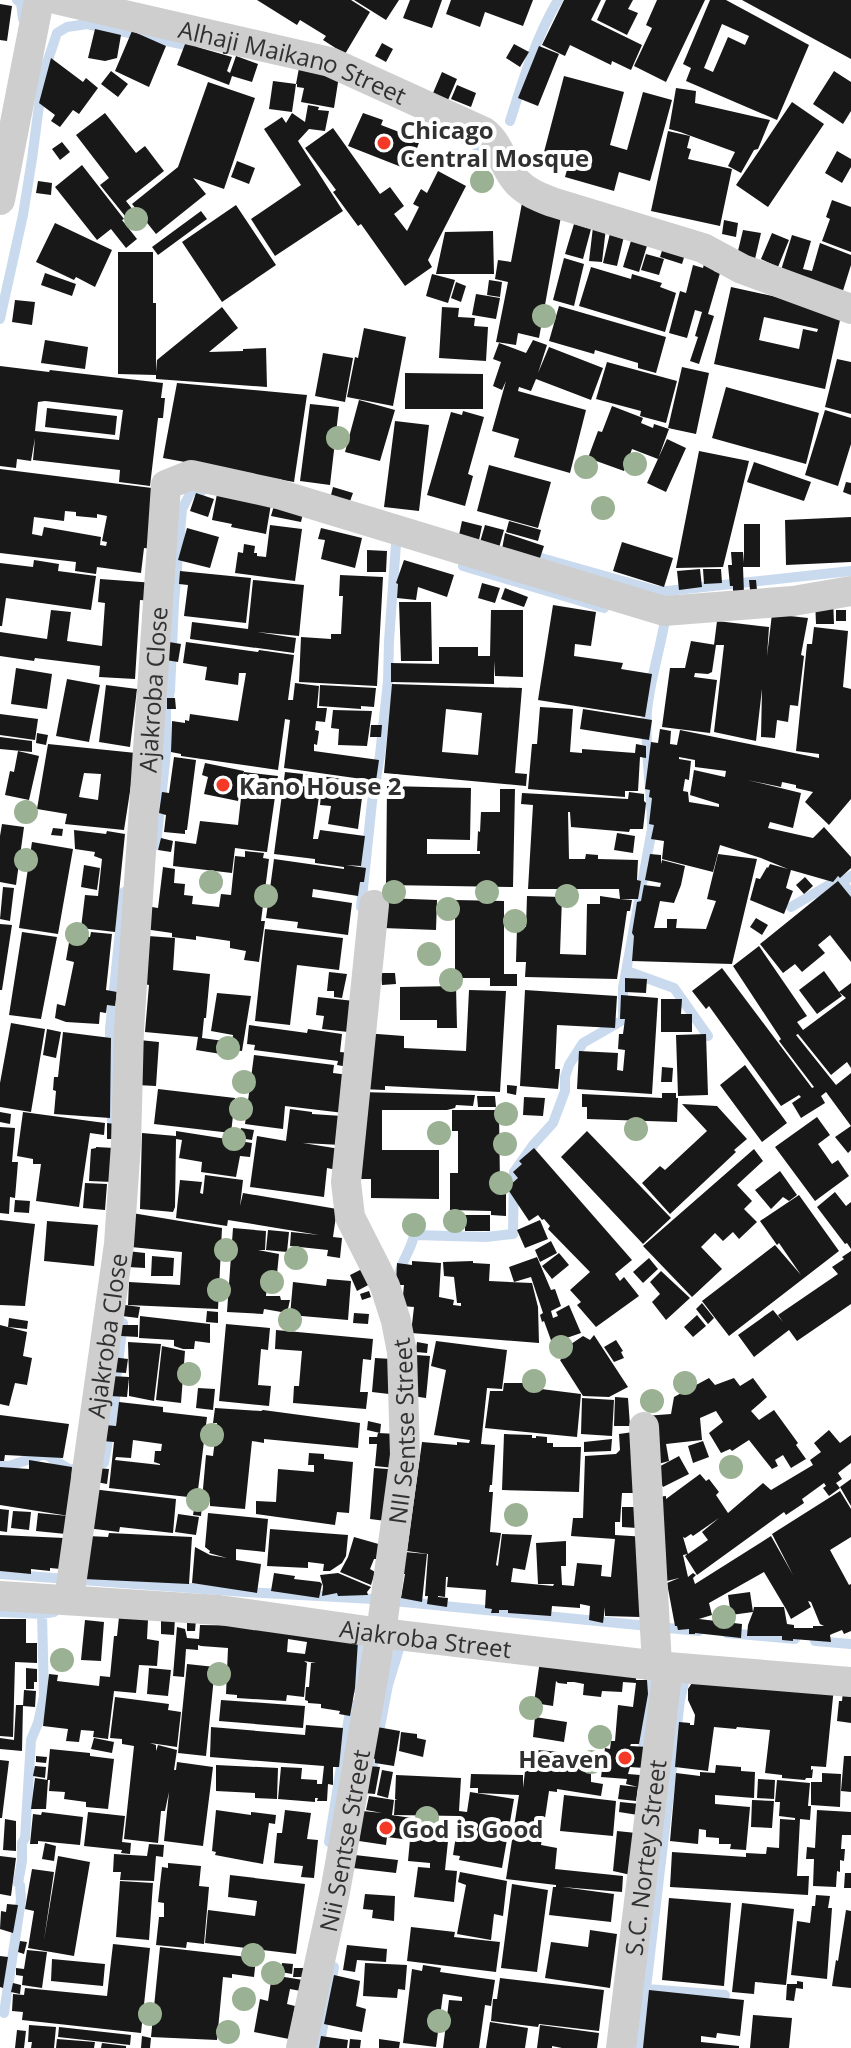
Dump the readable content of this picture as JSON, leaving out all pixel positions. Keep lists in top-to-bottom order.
{
  "streets": {
    "street": [
      "Alhaji Maikano Street",
      "Ajakroba Close",
      "NII Sentse Street",
      "Ajakroba Street",
      "Nii Sentse Street",
      "S.C. Nortey Street"
    ]
  },
  "crossings": [
    ["Ajakroba Close", "Ajakroba Street"],
    ["NII Sentse Street", "Ajakroba Street"],
    ["NII Sentse Street", "Nii Sentse Street"],
    ["Ajakroba Street", "Nii Sentse Street"],
    ["Ajakroba Street", "S.C. Nortey Street"]
  ],
  "places": [
    "Chicago Central Mosque",
    "Kano House 2",
    "Heaven",
    "God is Good"
  ]
}
